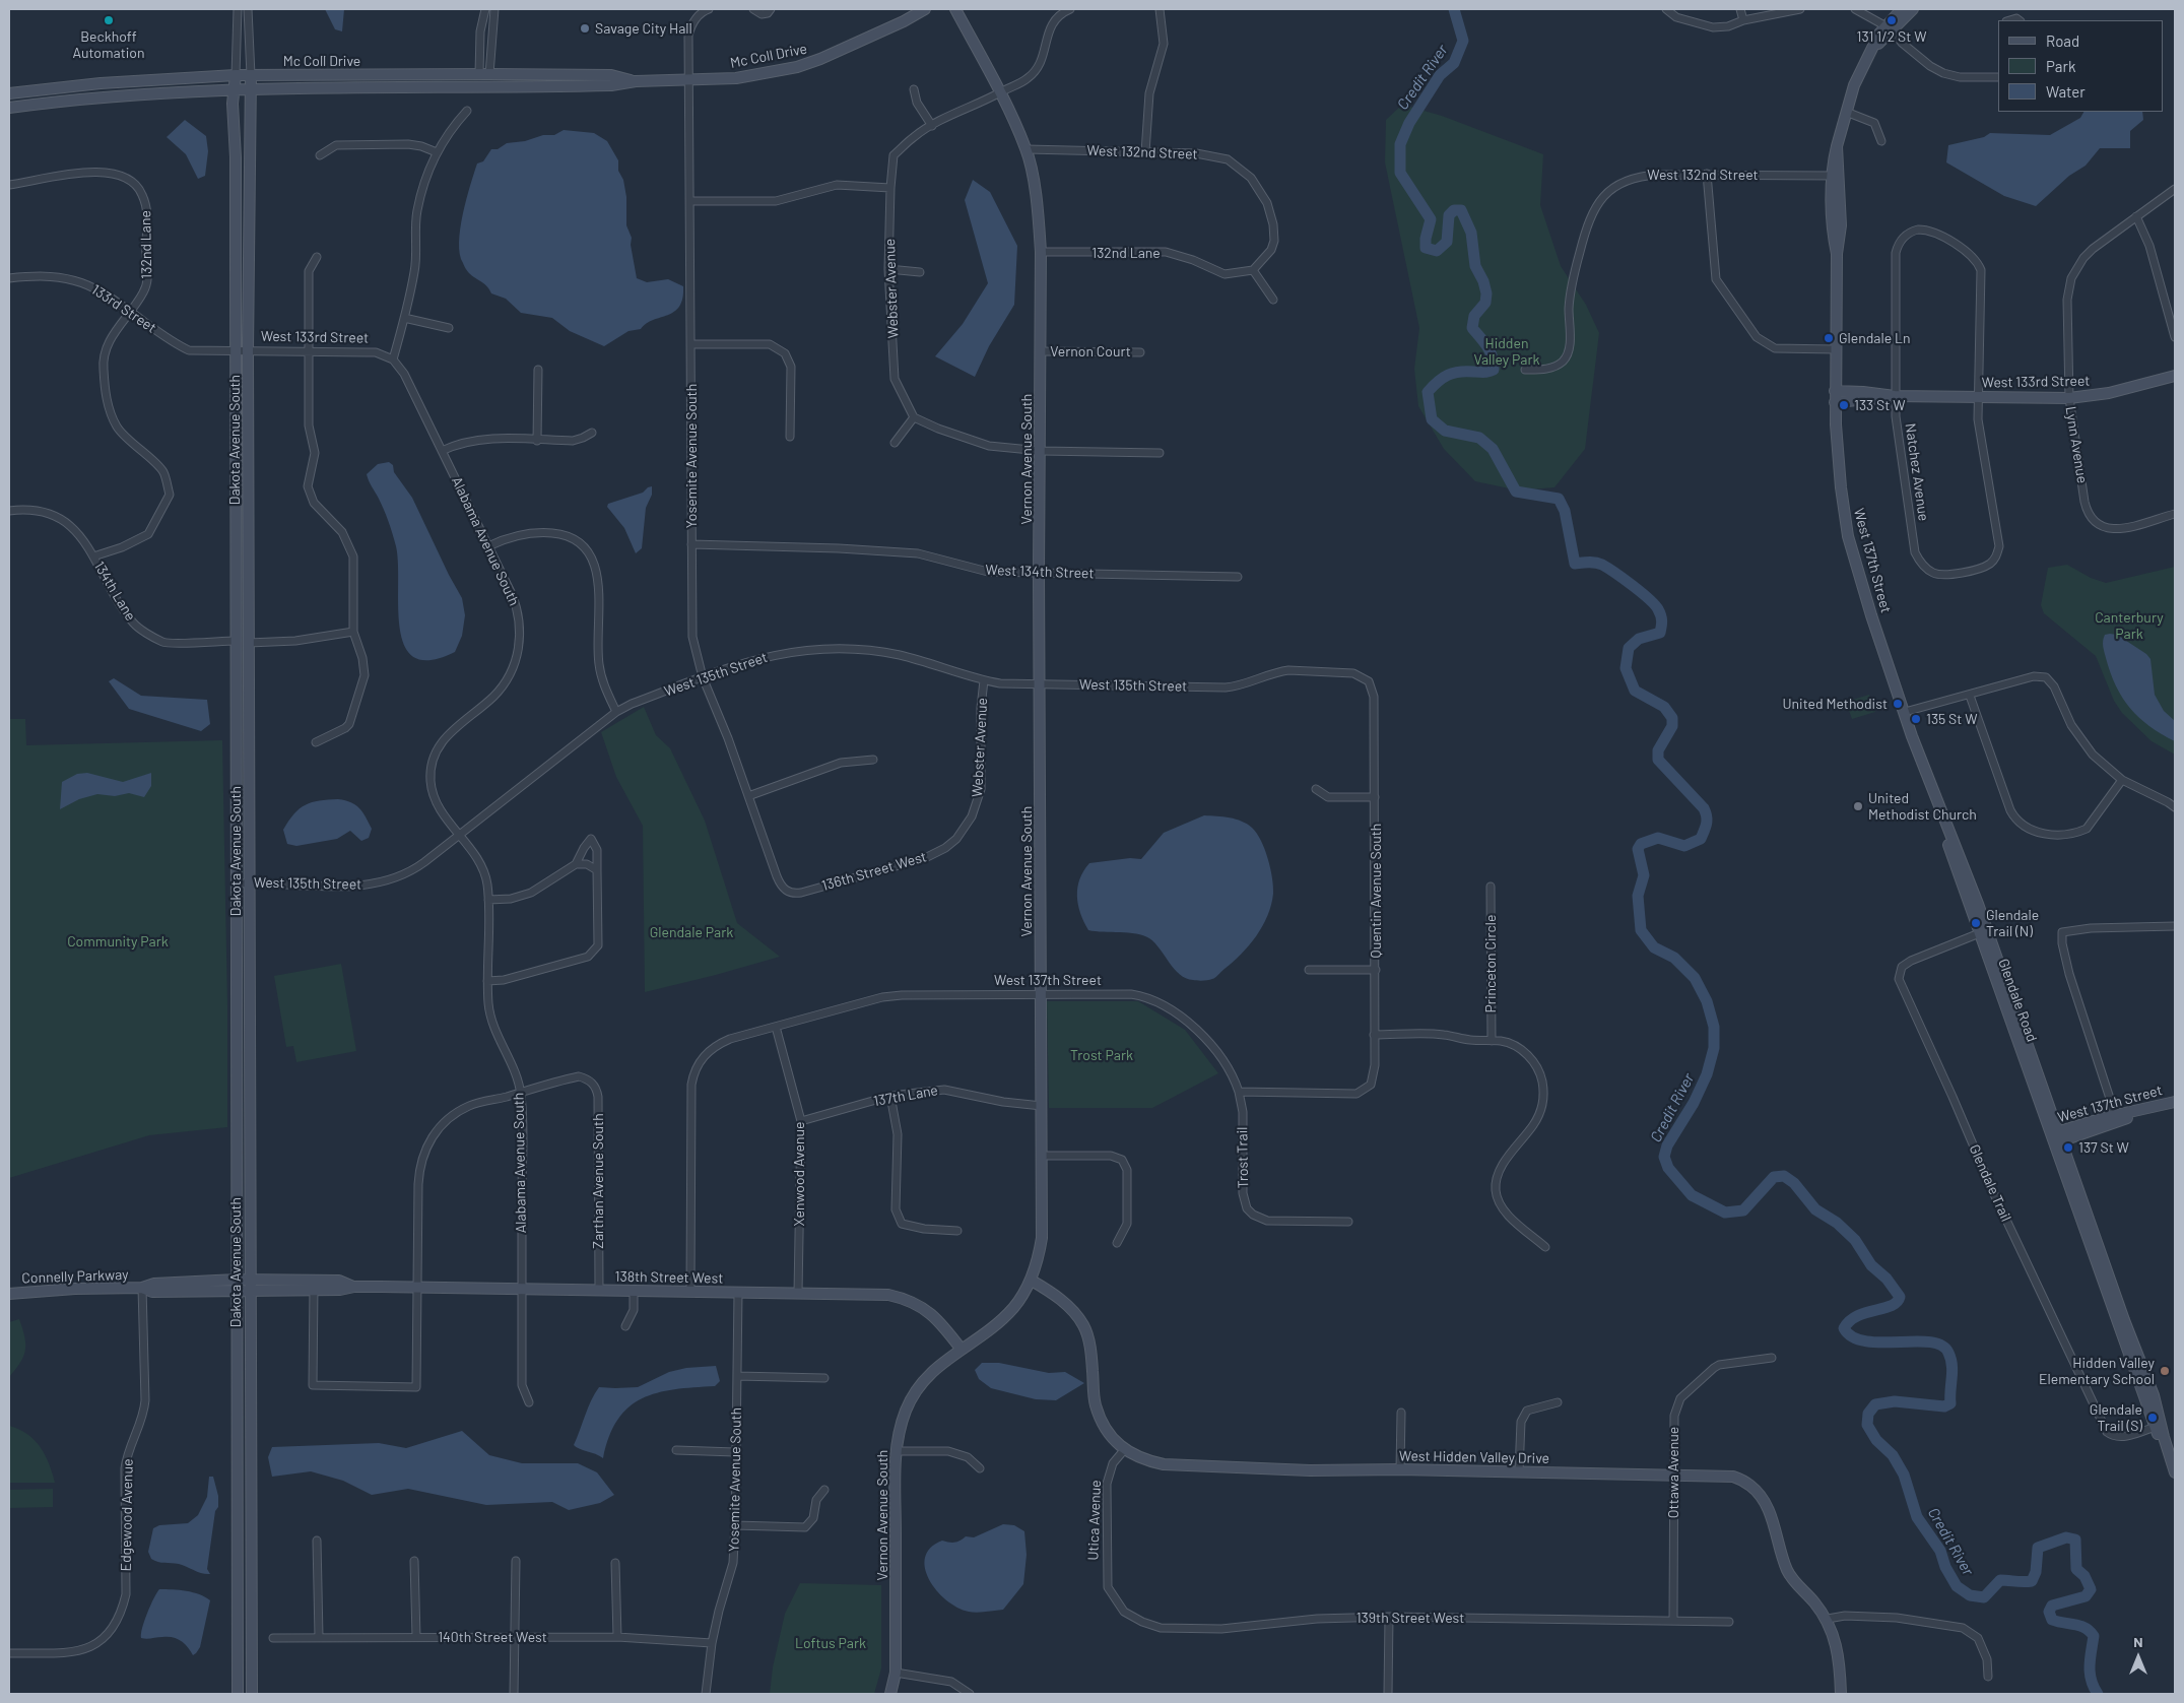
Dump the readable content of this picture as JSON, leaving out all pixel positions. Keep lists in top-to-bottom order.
{
  "streets": {
    "main road": [
      "Mc Coll Drive",
      "West 133rd Street",
      "Dakota Avenue South",
      "Vernon Avenue South",
      "West 137th Street",
      "Glendale Road",
      "Connelly Parkway",
      "138th Street West",
      "West Hidden Valley Drive"
    ],
    "street": [
      "West 132nd Street",
      "132nd Lane",
      "Webster Avenue",
      "133rd Street",
      "Vernon Court",
      "Lynn Avenue",
      "Yosemite Avenue South",
      "Natchez Avenue",
      "Alabama Avenue South",
      "West 134th Street",
      "134th Lane",
      "West 135th Street",
      "136th Street West",
      "Quentin Avenue South",
      "Princeton Circle",
      "137th Lane",
      "Trost Trail",
      "Xenwood Avenue",
      "Zarthan Avenue South",
      "Glendale Trail",
      "Ottawa Avenue",
      "Edgewood Avenue",
      "Utica Avenue",
      "139th Street West",
      "140th Street West"
    ]
  },
  "crossings": [
    ["Mc Coll Drive", "Dakota Avenue South"],
    ["Mc Coll Drive", "Yosemite Avenue South"],
    ["West 132nd Street", "132nd Lane"],
    ["West 132nd Street", "Vernon Avenue South"],
    ["West 132nd Street", "West 137th Street"],
    ["132nd Lane", "133rd Street"],
    ["132nd Lane", "Vernon Avenue South"],
    ["Webster Avenue", "West 135th Street"],
    ["Webster Avenue", "136th Street West"],
    ["133rd Street", "West 133rd Street"],
    ["133rd Street", "Dakota Avenue South"],
    ["West 133rd Street", "Dakota Avenue South"],
    ["West 133rd Street", "Lynn Avenue"],
    ["West 133rd Street", "Natchez Avenue"],
    ["West 133rd Street", "Alabama Avenue South"],
    ["West 133rd Street", "West 137th Street"],
    ["Vernon Court", "Vernon Avenue South"],
    ["Dakota Avenue South", "134th Lane"],
    ["Dakota Avenue South", "West 135th Street"],
    ["Dakota Avenue South", "Connelly Parkway"],
    ["Yosemite Avenue South", "West 134th Street"],
    ["Yosemite Avenue South", "West 135th Street"],
    ["Yosemite Avenue South", "136th Street West"],
    ["Yosemite Avenue South", "138th Street West"],
    ["Yosemite Avenue South", "140th Street West"],
    ["Vernon Avenue South", "West 137th Street"],
    ["Vernon Avenue South", "West 134th Street"],
    ["Vernon Avenue South", "West 135th Street"],
    ["Vernon Avenue South", "137th Lane"],
    ["Vernon Avenue South", "138th Street West"],
    ["Alabama Avenue South", "West 135th Street"],
    ["Alabama Avenue South", "Zarthan Avenue South"],
    ["Alabama Avenue South", "138th Street West"],
    ["West 137th Street", "Quentin Avenue South"],
    ["West 137th Street", "Glendale Road"],
    ["West 137th Street", "Trost Trail"],
    ["West 137th Street", "Xenwood Avenue"],
    ["West 137th Street", "138th Street West"],
    ["West 135th Street", "Quentin Avenue South"],
    ["Quentin Avenue South", "Trost Trail"],
    ["Glendale Road", "Glendale Trail"],
    ["137th Lane", "Xenwood Avenue"],
    ["Xenwood Avenue", "138th Street West"],
    ["Zarthan Avenue South", "138th Street West"],
    ["Connelly Parkway", "138th Street West"],
    ["Connelly Parkway", "Edgewood Avenue"],
    ["West Hidden Valley Drive", "Ottawa Avenue"],
    ["West Hidden Valley Drive", "Utica Avenue"],
    ["Ottawa Avenue", "139th Street West"],
    ["Utica Avenue", "139th Street West"]
  ],
  "water": ["Credit River"],
  "parks": [
    "Hidden Valley Park",
    "Canterbury Park",
    "Glendale Park",
    "Community Park",
    "Trost Park",
    "Loftus Park"
  ],
  "places": [
    "Beckhoff Automation",
    "131 1/2 St W",
    "Savage City Hall",
    "Glendale Ln",
    "133 St W",
    "United Methodist",
    "135 St W",
    "United Methodist Church",
    "Glendale Trail (N)",
    "137 St W",
    "Hidden Valley Elementary School",
    "Glendale Trail (S)"
  ],
  "legend": ["Road", "Park", "Water"],
  "north": "top"
}
